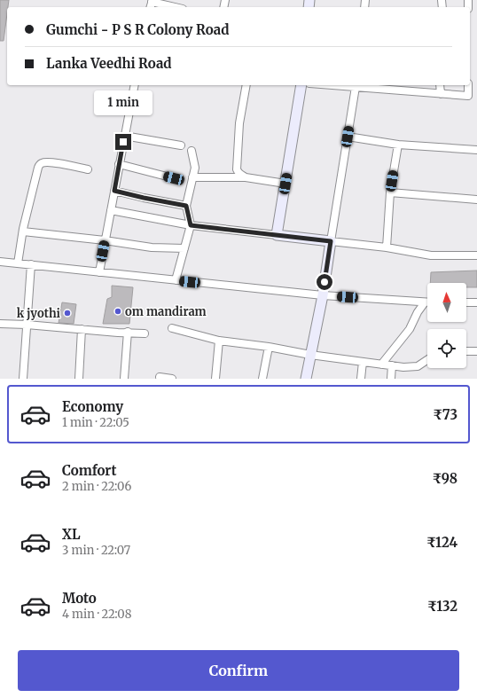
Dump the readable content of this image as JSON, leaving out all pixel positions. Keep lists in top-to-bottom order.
{
  "places": ["om mandiram", "k jyothi"],
  "north": "top",
  "page": {
    "banner": ["Gumchi - P S R Colony Road", "Lanka Veedhi Road"],
    "bubble": "1 min",
    "list": [
      {
        "name": "Economy",
        "note": "1 min · 22:05",
        "value": "₹73"
      },
      {
        "name": "Comfort",
        "note": "2 min · 22:06",
        "value": "₹98"
      },
      {
        "name": "XL",
        "note": "3 min · 22:07",
        "value": "₹124"
      },
      {
        "name": "Moto",
        "note": "4 min · 22:08",
        "value": "₹132"
      }
    ],
    "buttons": "Confirm"
  }
}
